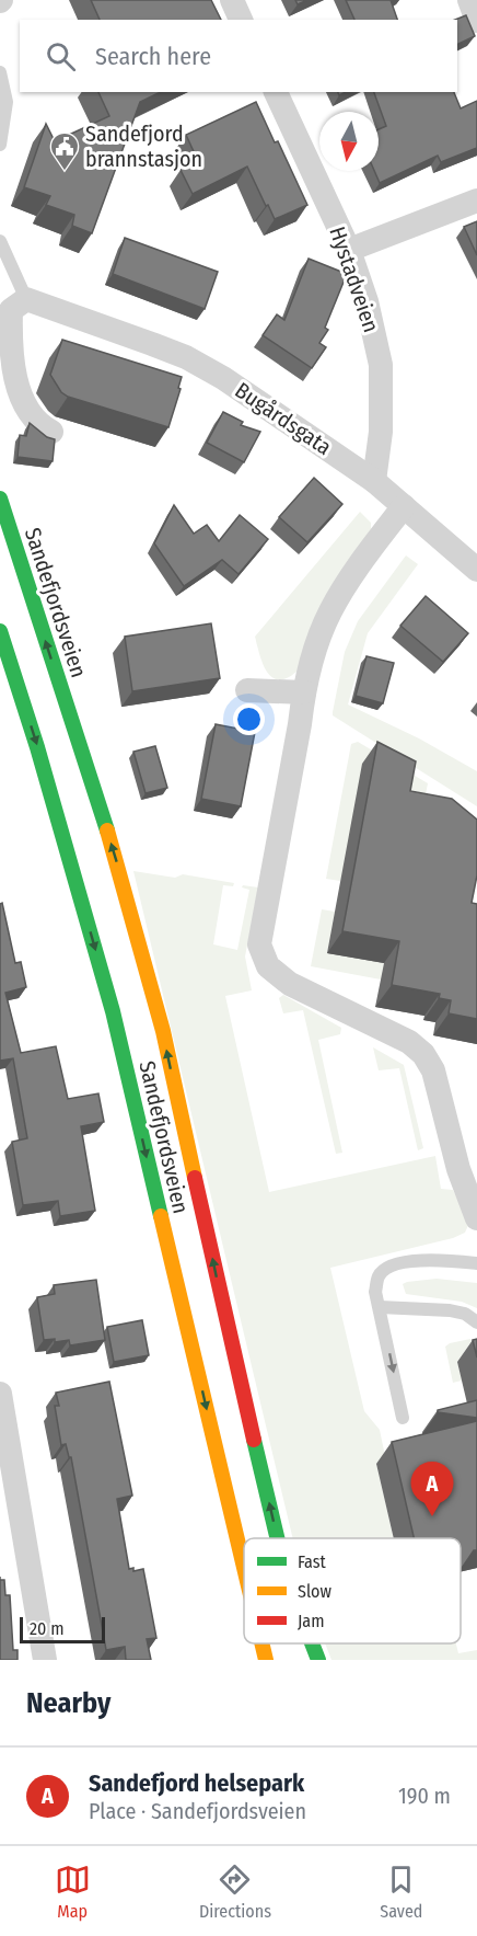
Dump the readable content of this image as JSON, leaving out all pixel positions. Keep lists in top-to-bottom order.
{
  "streets": {
    "main road": ["Sandefjordsveien"],
    "street": ["Hystadveien", "Bugårdsgata"]
  },
  "crossings": [
    ["Hystadveien", "Bugårdsgata"]
  ],
  "places": {
    "public building": ["Sandefjord brannstasjon"]
  },
  "legend": ["Fast", "Slow", "Jam"],
  "scale_bar": "20 m",
  "north": "bottom",
  "page": {
    "search": "Search here",
    "pins": "A",
    "scale": "20 m",
    "heading": "Nearby",
    "list": [
      {
        "mark": "A",
        "name": "Sandefjord helsepark",
        "note": "Place · Sandefjordsveien",
        "value": "190 m"
      }
    ],
    "nav": ["Map", "Directions", "Saved"]
  }
}
